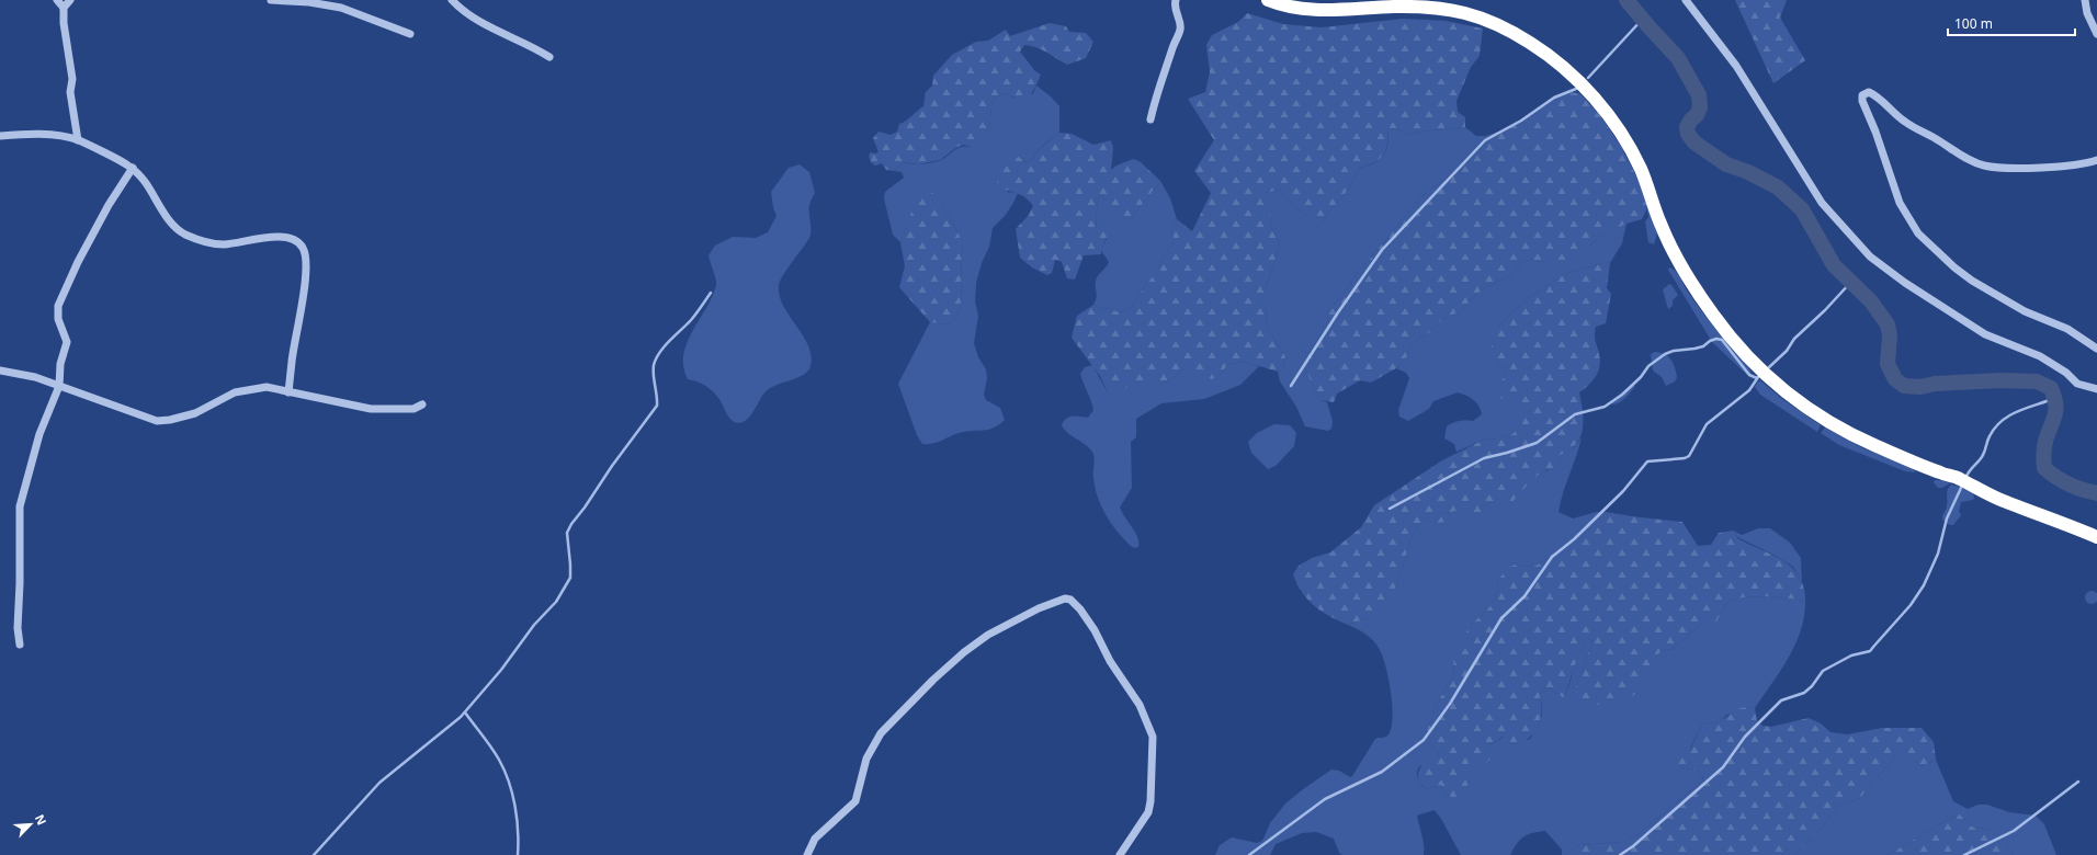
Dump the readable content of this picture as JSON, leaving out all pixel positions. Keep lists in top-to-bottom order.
{
  "scale_bar": "100 m",
  "north": "top right"
}
